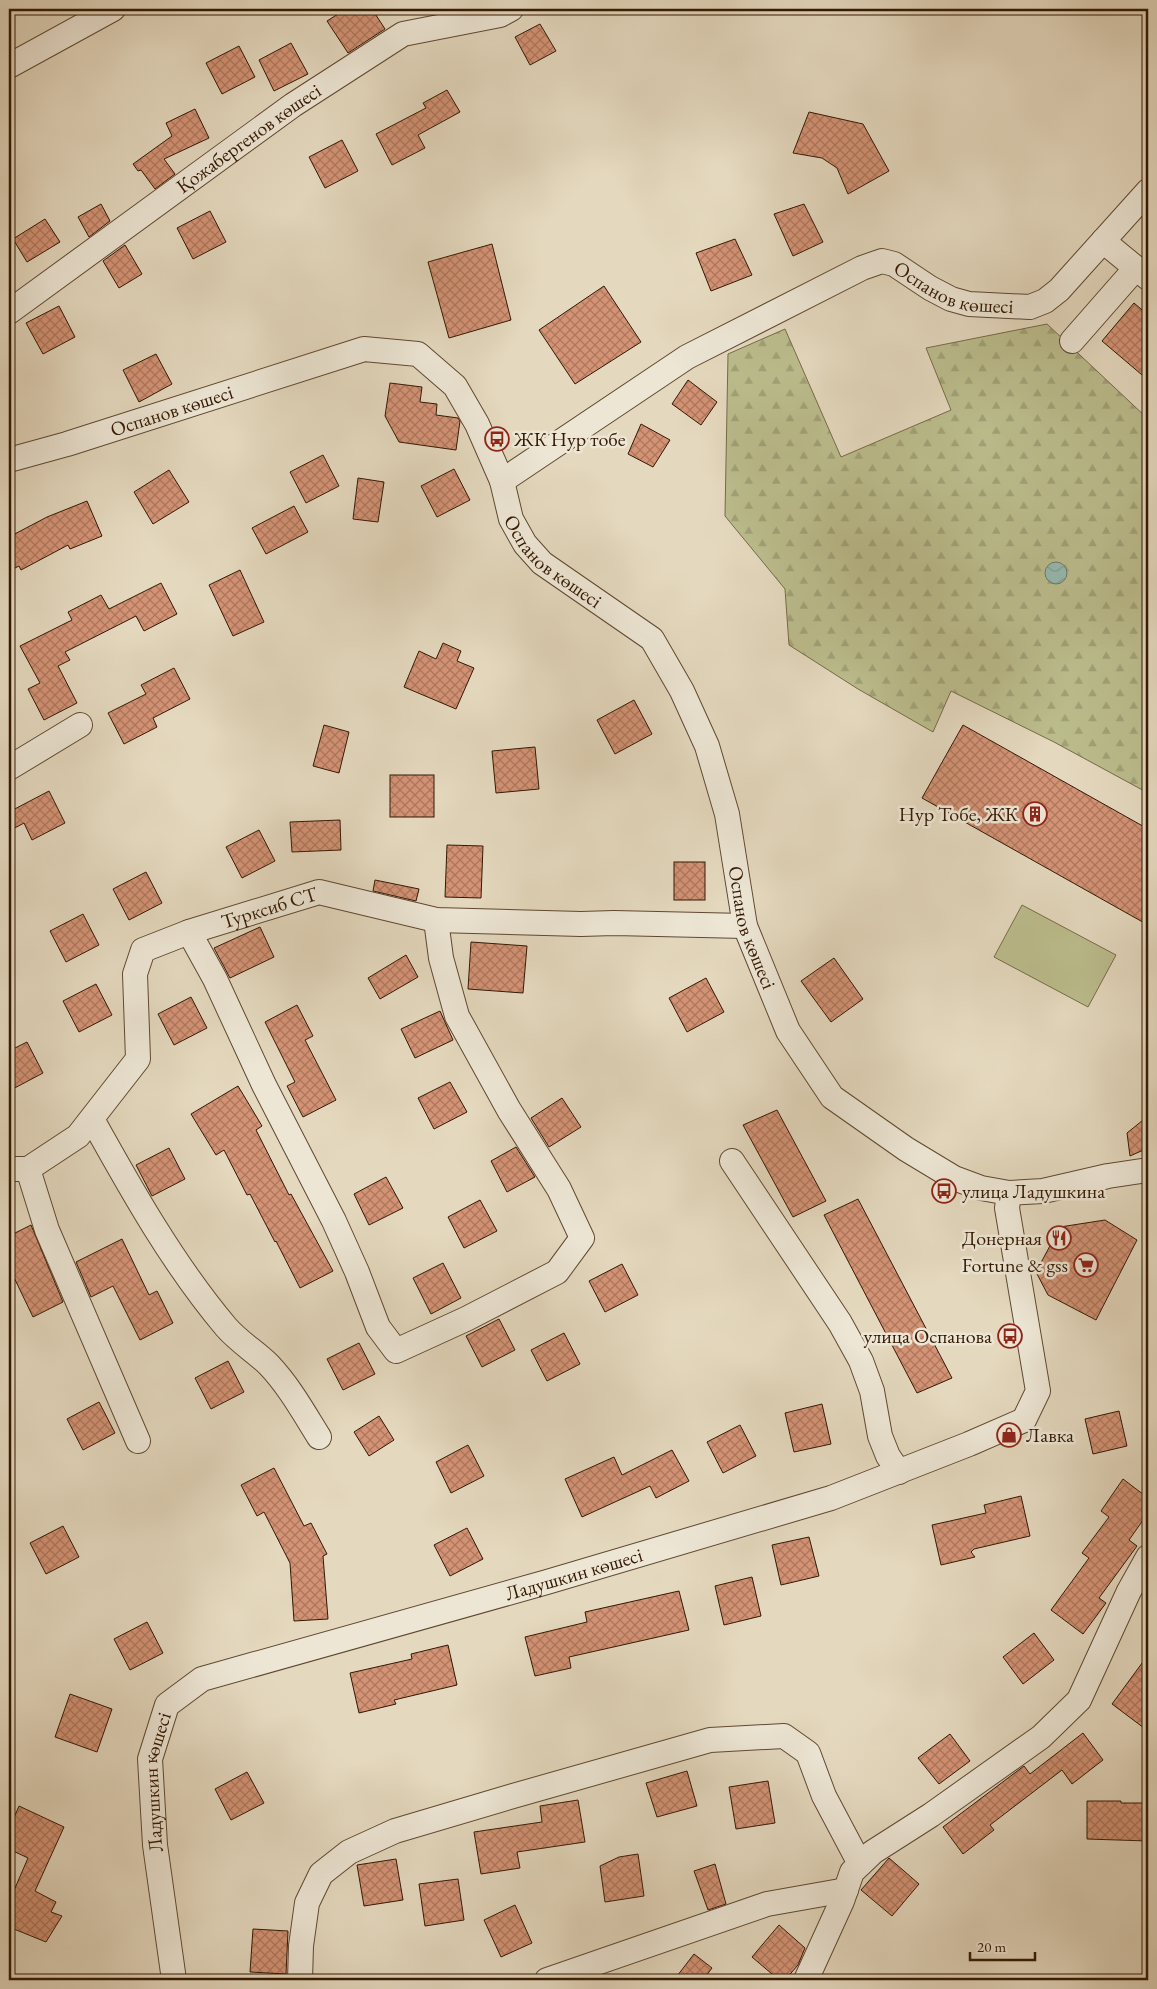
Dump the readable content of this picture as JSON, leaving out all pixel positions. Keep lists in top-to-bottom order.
{
  "streets": {
    "street": [
      "Қожабергенов көшесі",
      "Оспанов көшесі",
      "Турксиб СТ",
      "Ладушкин көшесі"
    ]
  },
  "crossings": [
    ["Оспанов көшесі", "Турксиб СТ"],
    ["Оспанов көшесі", "Ладушкин көшесі"]
  ],
  "places": {
    "bus stop": ["ЖК Нур тобе", "улица Ладушкина", "улица Оспанова"],
    "building": ["Нур Тобе, ЖК"],
    "restaurant": ["Донерная"],
    "supermarket": ["Fortune & gss"],
    "shop": ["Лавка"]
  },
  "scale_bar": "20 m"
}
